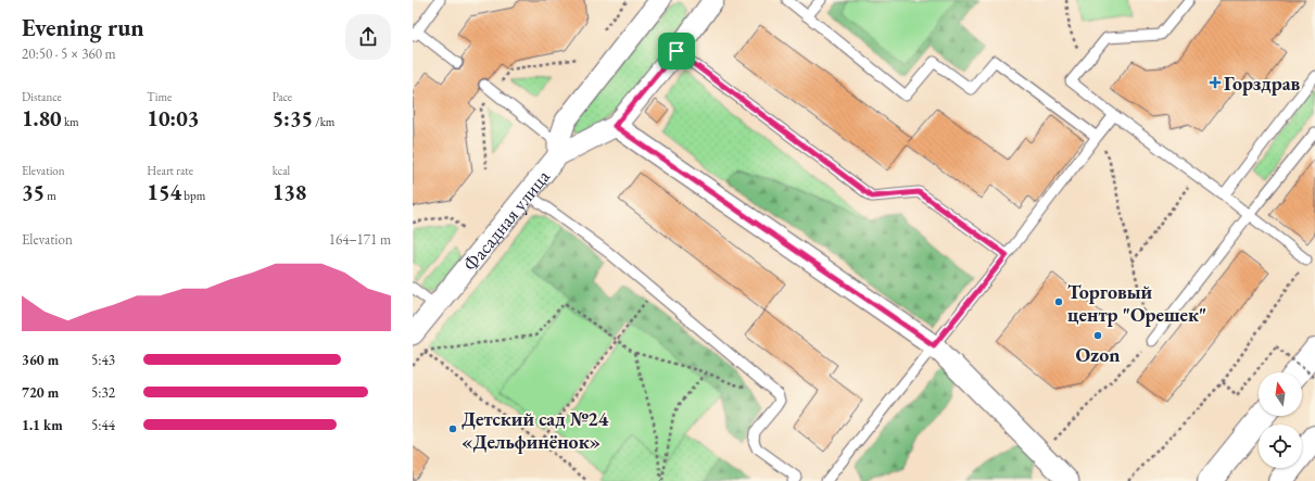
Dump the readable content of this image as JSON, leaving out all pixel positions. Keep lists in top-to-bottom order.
{
  "streets": {
    "street": ["Фасадная улица"]
  },
  "places": {
    "health": ["Горздрав"],
    "other": ["Торговый центр \"Орешек\"", "Ozon", "Детский сад №24 «Дельфинёнок»"]
  },
  "north": "top",
  "page": {
    "heading": ["Evening run", "20:50 · 5 × 360 m"],
    "stats": [
      ["Distance", "1.80 km"],
      ["Time", "10:03"],
      ["Pace", "5:35 /km"],
      ["Elevation", "35 m"],
      ["Heart rate", "154 bpm"],
      ["kcal", "138"]
    ],
    "chart": ["Elevation", "164–171 m"],
    "list": [
      {
        "name": "360 m",
        "note": "5:43"
      },
      {
        "name": "720 m",
        "note": "5:32"
      },
      {
        "name": "1.1 km",
        "note": "5:44"
      }
    ]
  }
}
